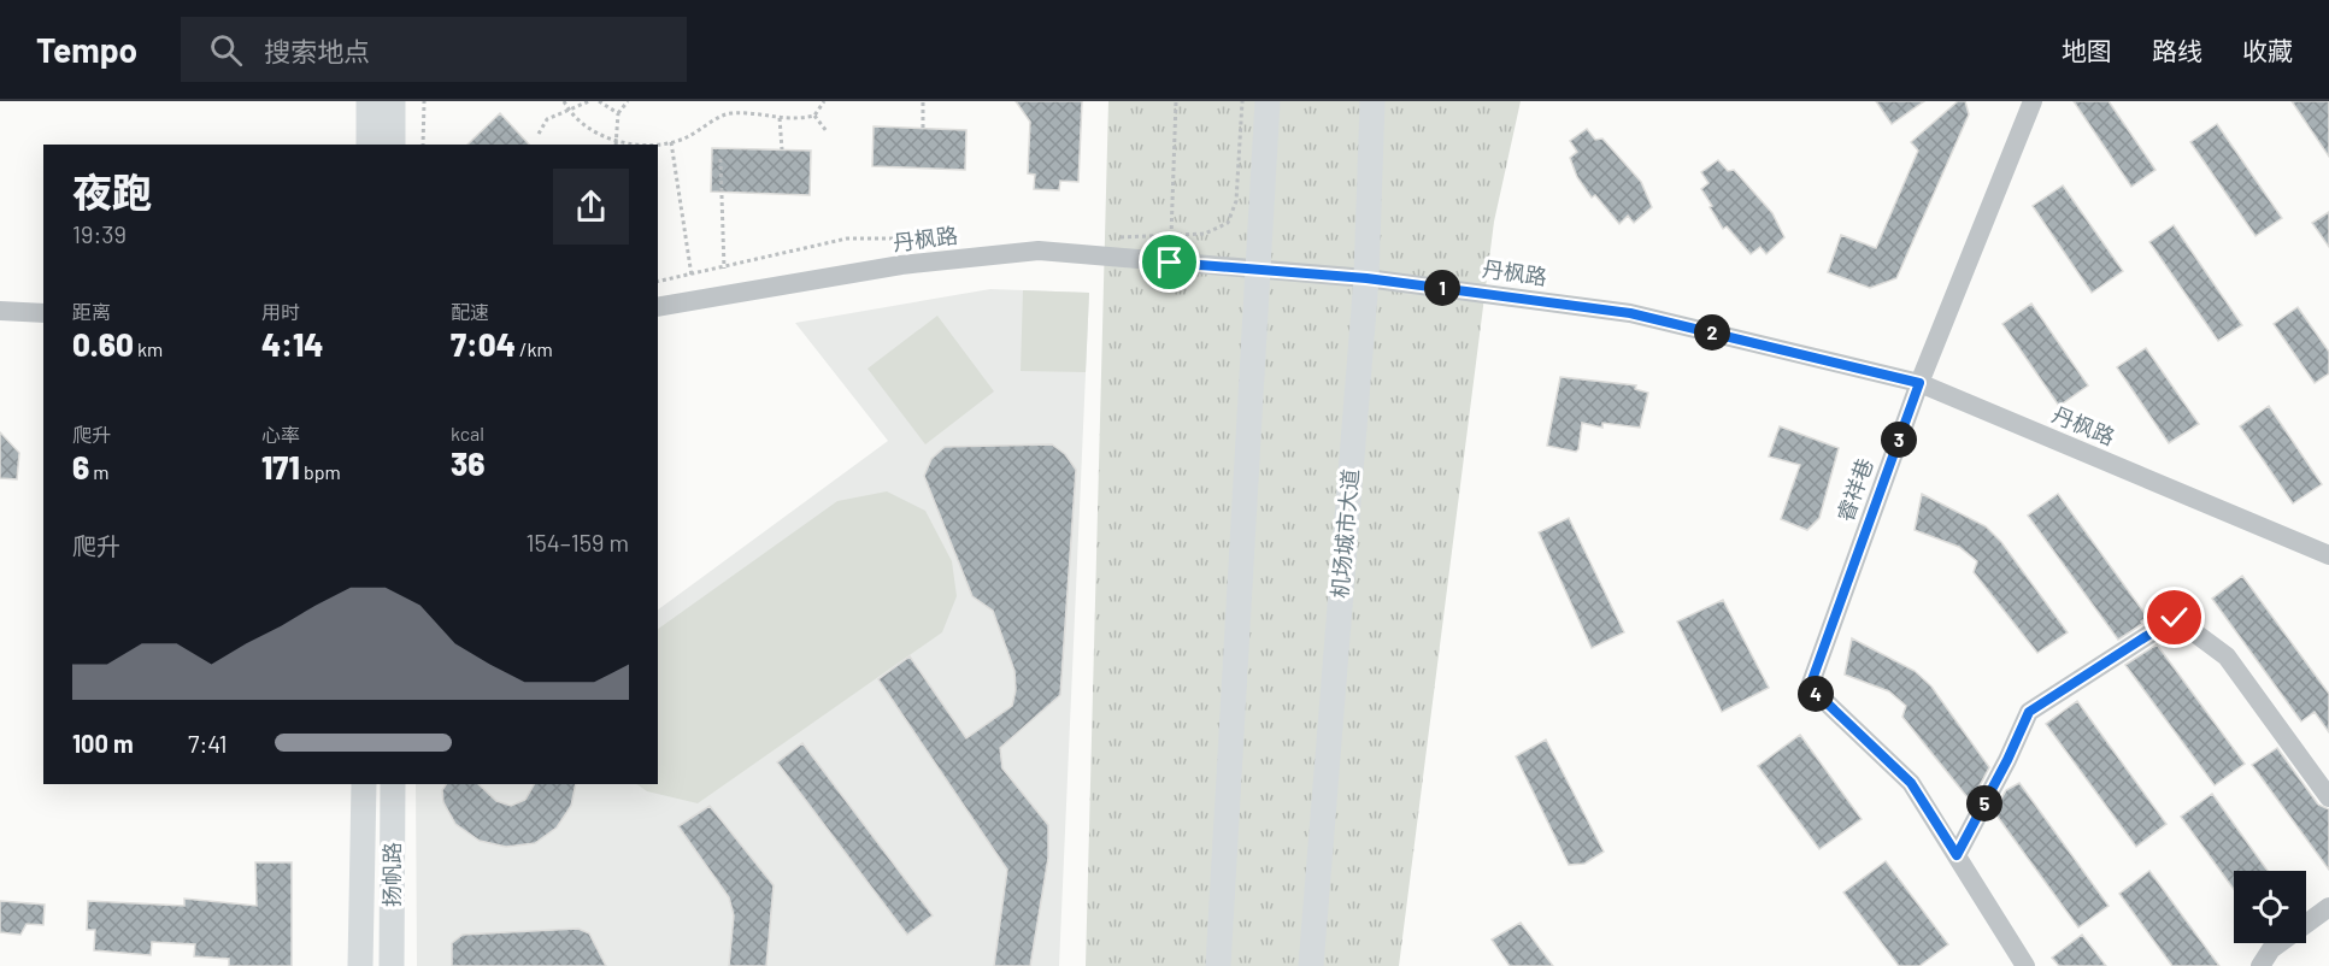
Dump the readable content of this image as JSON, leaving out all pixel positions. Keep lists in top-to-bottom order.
{
  "streets": {
    "main road": ["机场城市大道", "扬帆路"],
    "street": ["丹枫路", "睿祥巷"]
  },
  "crossings": [
    ["丹枫路", "睿祥巷"],
    ["丹枫路", "机场城市大道"]
  ],
  "page": {
    "header": "Tempo",
    "search": "搜索地点",
    "nav": ["地图", "路线", "收藏"],
    "heading": ["夜跑", "19:39"],
    "stats": [
      ["距离", "0.60 km"],
      ["用时", "4:14"],
      ["配速", "7:04 /km"],
      ["爬升", "6 m"],
      ["心率", "171 bpm"],
      ["kcal", "36"]
    ],
    "pins": [
      "1",
      "2",
      "3",
      "4",
      "5"
    ],
    "chart": ["爬升", "154–159 m"],
    "list": [
      {
        "name": "100 m",
        "note": "7:41"
      }
    ]
  }
}
